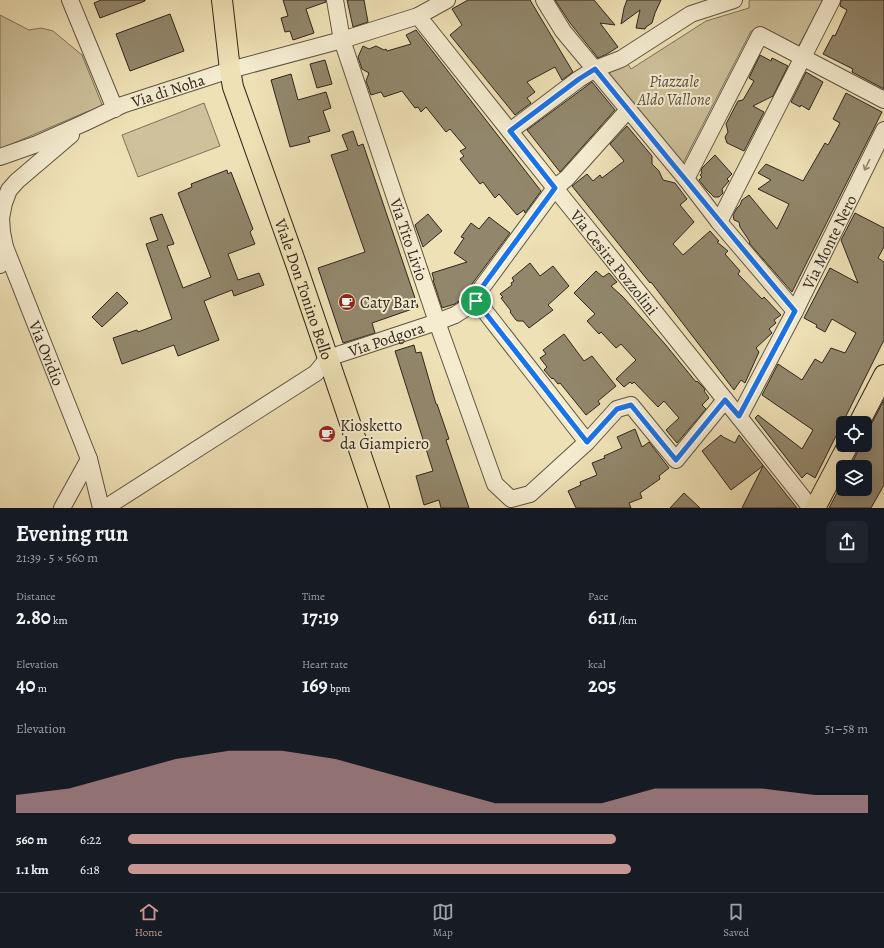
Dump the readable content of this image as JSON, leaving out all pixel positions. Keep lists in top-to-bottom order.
{
  "streets": {
    "main road": ["Viale Don Tonino Bello"],
    "street": [
      "Via di Noha",
      "Via Tito Livio",
      "Via Monte Nero",
      "Via Cesira Pozzolini",
      "Via Podgora",
      "Via Ovidio"
    ]
  },
  "crossings": [
    ["Via di Noha", "Via Tito Livio"],
    ["Via di Noha", "Via Cesira Pozzolini"],
    ["Via di Noha", "Viale Don Tonino Bello"],
    ["Via Tito Livio", "Via Podgora"],
    ["Via Monte Nero", "Via Cesira Pozzolini"],
    ["Via Cesira Pozzolini", "Via Podgora"],
    ["Viale Don Tonino Bello", "Via Podgora"]
  ],
  "parks": ["Piazzale Aldo Vallone"],
  "places": {
    "cafe": ["Caty Bar", "Kiosketto da Giampiero"]
  },
  "page": {
    "heading": ["Evening run", "21:39 · 5 × 560 m"],
    "stats": [
      ["Distance", "2.80 km"],
      ["Time", "17:19"],
      ["Pace", "6:11 /km"],
      ["Elevation", "40 m"],
      ["Heart rate", "169 bpm"],
      ["kcal", "205"]
    ],
    "chart": ["Elevation", "51–58 m"],
    "list": [
      {
        "name": "560 m",
        "note": "6:22"
      },
      {
        "name": "1.1 km",
        "note": "6:18"
      }
    ],
    "tabs": ["Home", "Map", "Saved"]
  }
}
